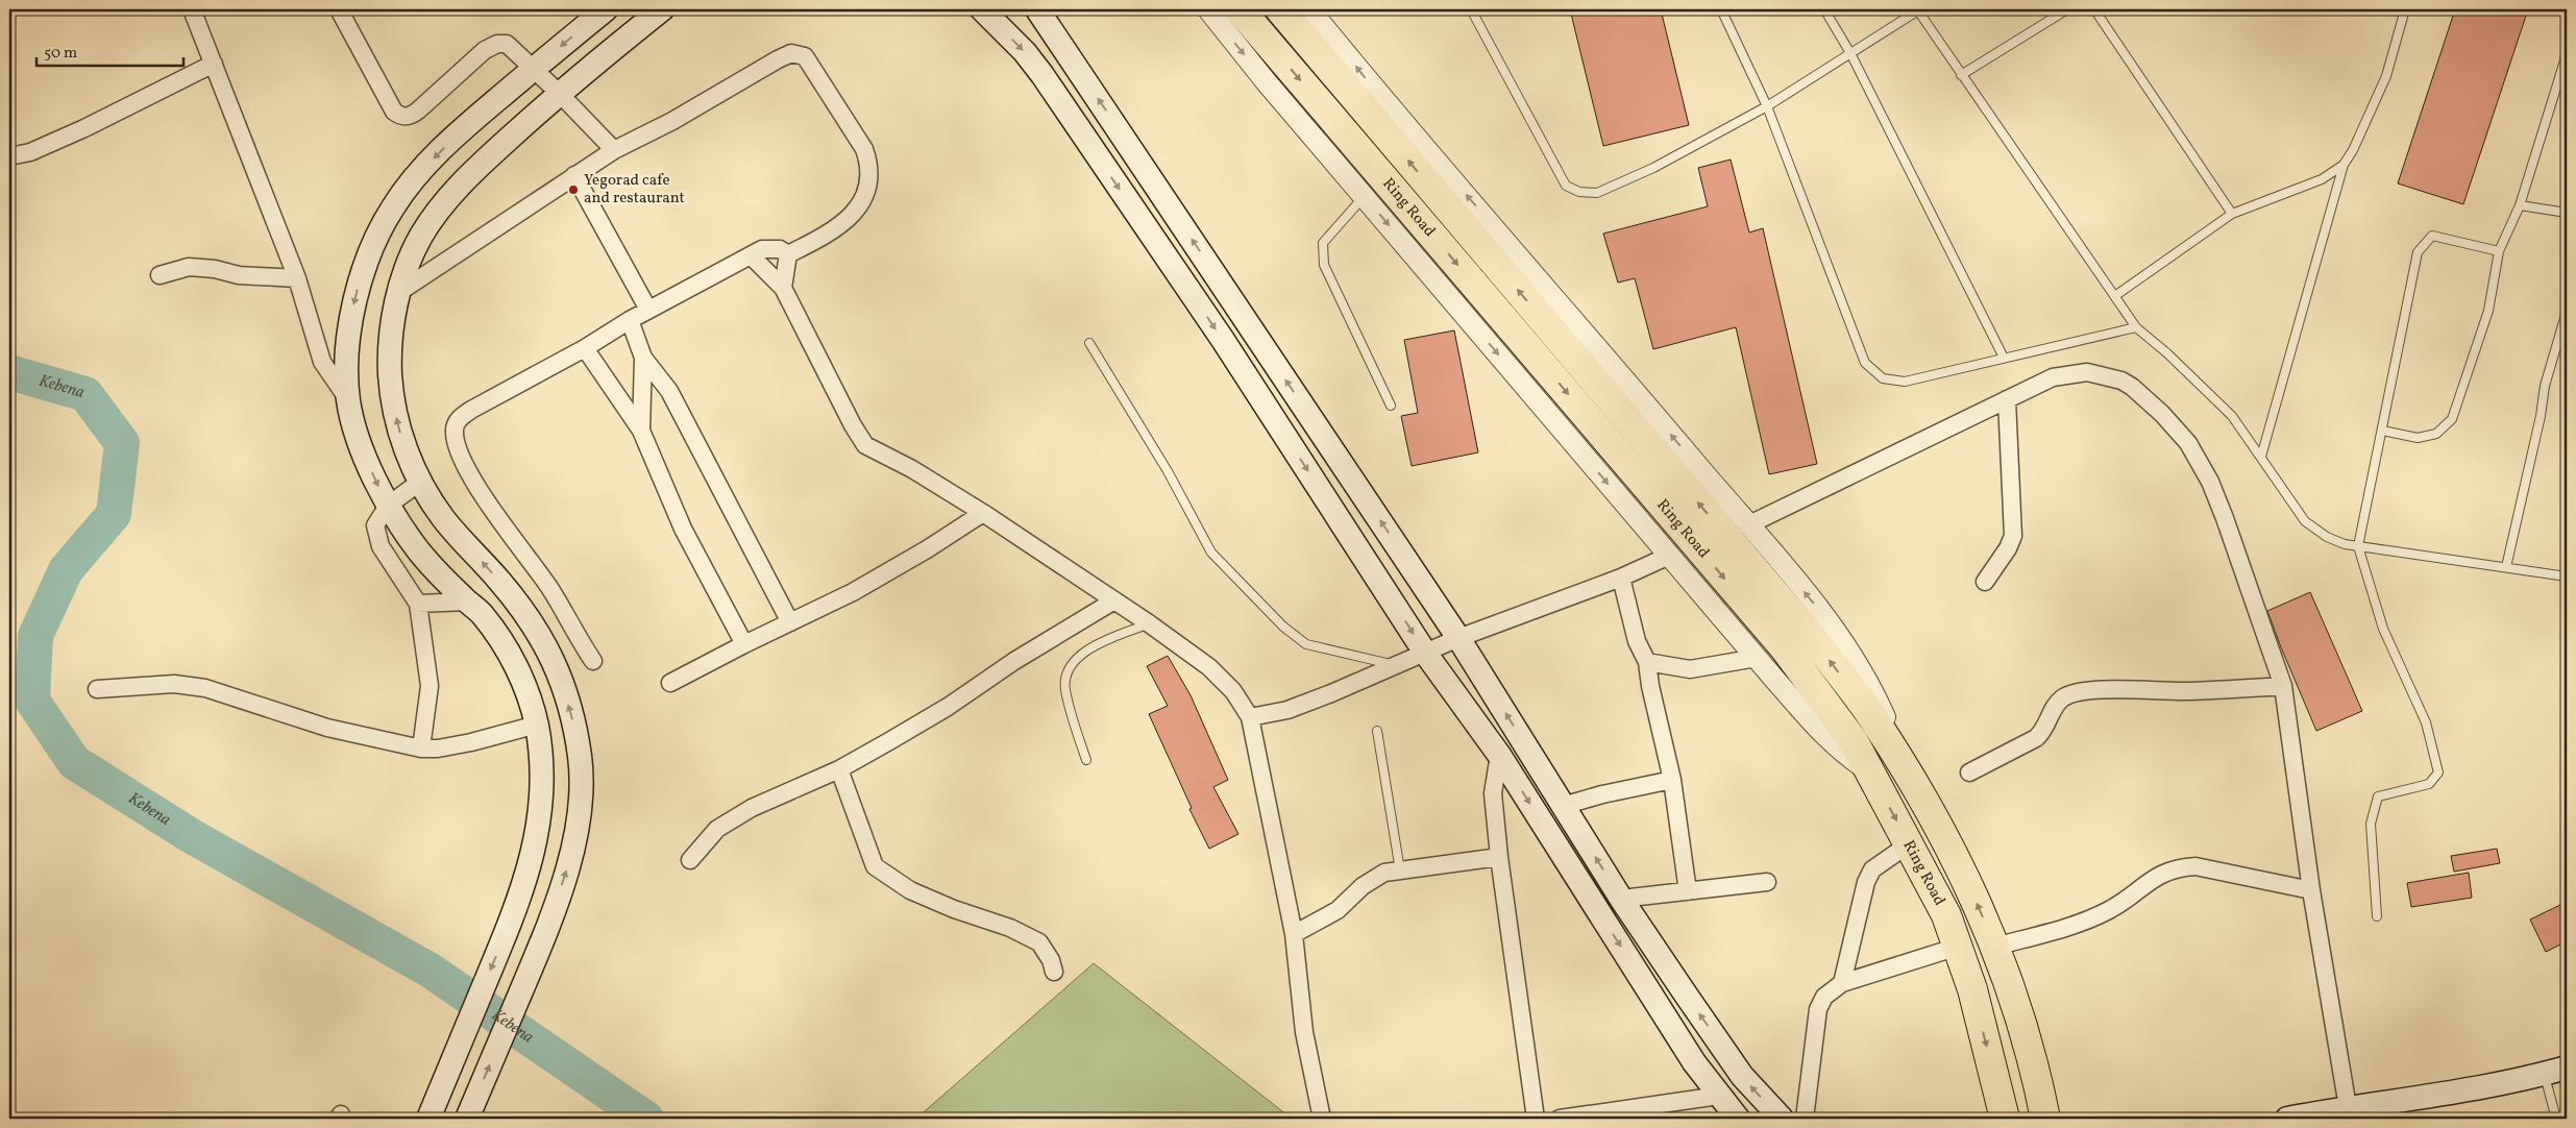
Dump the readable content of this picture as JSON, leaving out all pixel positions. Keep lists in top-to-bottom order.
{
  "streets": {
    "highway": ["Ring Road"]
  },
  "water": ["Kebena"],
  "places": ["Yegorad cafe and restaurant"],
  "scale_bar": "50 m"
}
